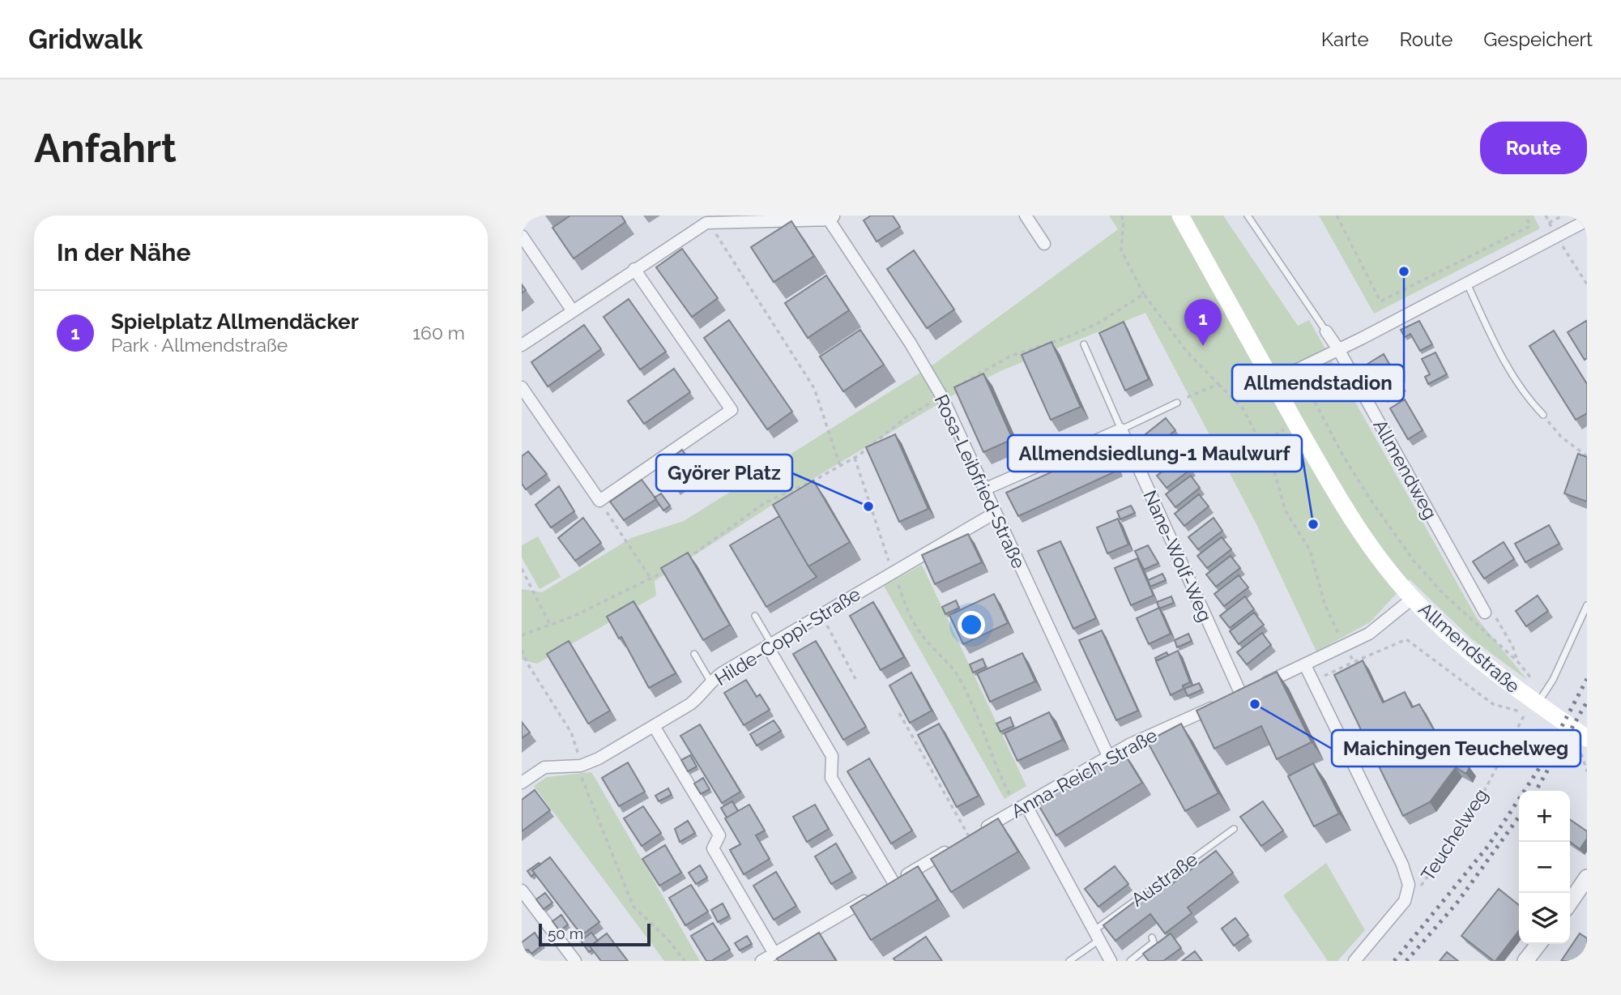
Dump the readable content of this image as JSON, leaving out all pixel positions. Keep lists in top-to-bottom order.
{
  "streets": {
    "main road": ["Allmendstraße"],
    "street": [
      "Allmendweg",
      "Rosa-Leibfried-Straße",
      "Nane-Wolf-Weg",
      "Hilde-Coppi-Straße",
      "Anna-Reich-Straße",
      "Teuchelweg"
    ],
    "lane": ["Austraße"]
  },
  "crossings": [
    ["Rosa-Leibfried-Straße", "Hilde-Coppi-Straße"],
    ["Rosa-Leibfried-Straße", "Anna-Reich-Straße"],
    ["Nane-Wolf-Weg", "Anna-Reich-Straße"],
    ["Allmendstraße", "Anna-Reich-Straße"],
    ["Allmendstraße", "Teuchelweg"],
    ["Anna-Reich-Straße", "Teuchelweg"]
  ],
  "places": [
    "Allmendstadion",
    "Györer Platz",
    "Allmendsiedlung-1 Maulwurf",
    "Maichingen Teuchelweg"
  ],
  "scale_bar": "50 m",
  "page": {
    "header": "Gridwalk",
    "nav": ["Karte", "Route", "Gespeichert"],
    "buttons": "Route",
    "title": "Anfahrt",
    "heading": "In der Nähe",
    "list": [
      {
        "mark": "1",
        "name": "Spielplatz Allmendäcker",
        "note": "Park · Allmendstraße",
        "value": "160 m"
      }
    ],
    "pins": "1",
    "map_buttons": ["+", "−"],
    "scale": "50 m"
  }
}
